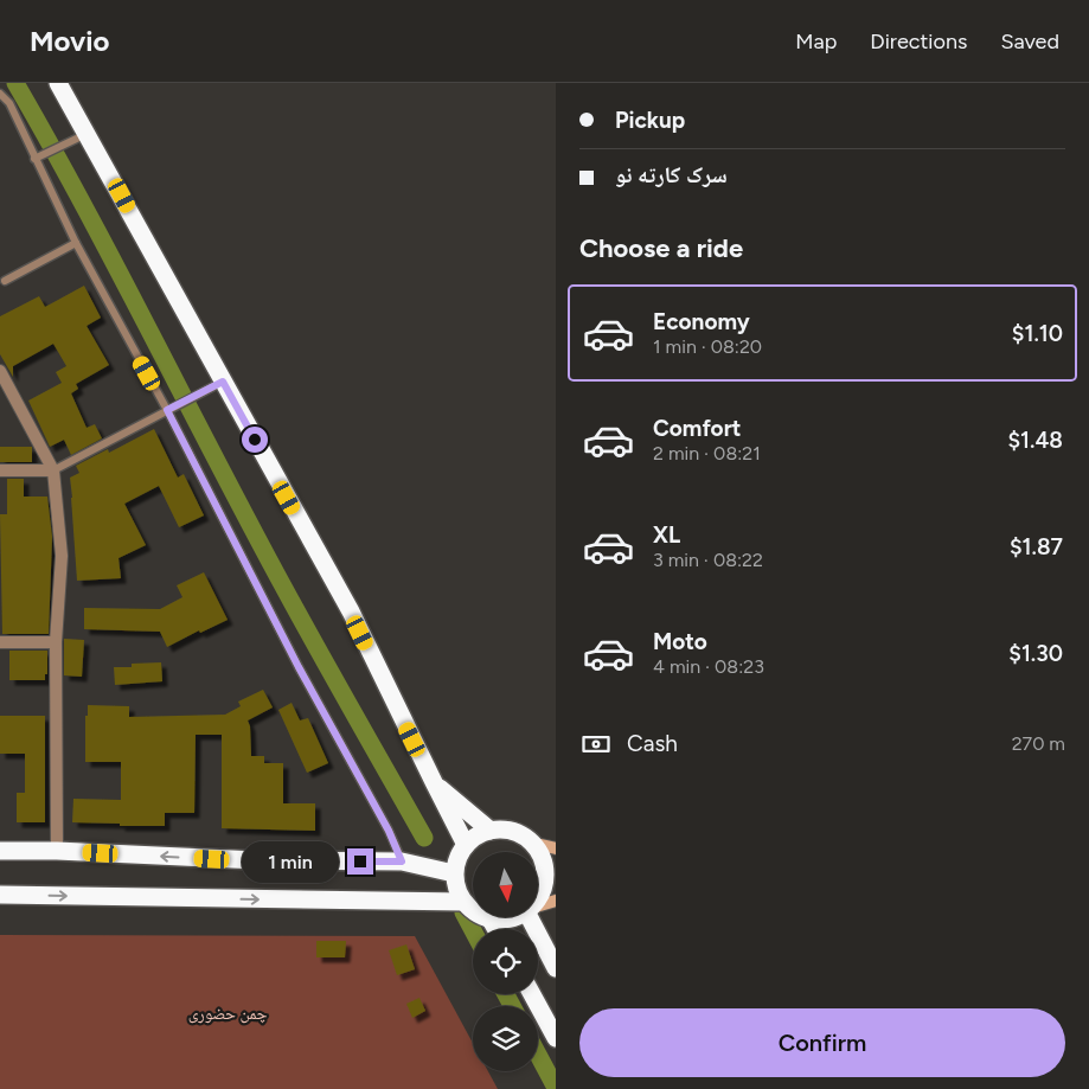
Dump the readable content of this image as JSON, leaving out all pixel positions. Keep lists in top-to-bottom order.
{
  "parks": ["چمن حضوری"],
  "north": "bottom",
  "page": {
    "header": "Movio",
    "nav": ["Map", "Directions", "Saved"],
    "banner": ["Pickup", "سرک کارته نو"],
    "heading": "Choose a ride",
    "list": [
      {
        "name": "Economy",
        "note": "1 min · 08:20",
        "value": "$1.10"
      },
      {
        "name": "Comfort",
        "note": "2 min · 08:21",
        "value": "$1.48"
      },
      {
        "name": "XL",
        "note": "3 min · 08:22",
        "value": "$1.87"
      },
      {
        "name": "Moto",
        "note": "4 min · 08:23",
        "value": "$1.30"
      }
    ],
    "pay": ["Cash", "270 m"],
    "bubble": "1 min",
    "buttons": "Confirm"
  }
}
